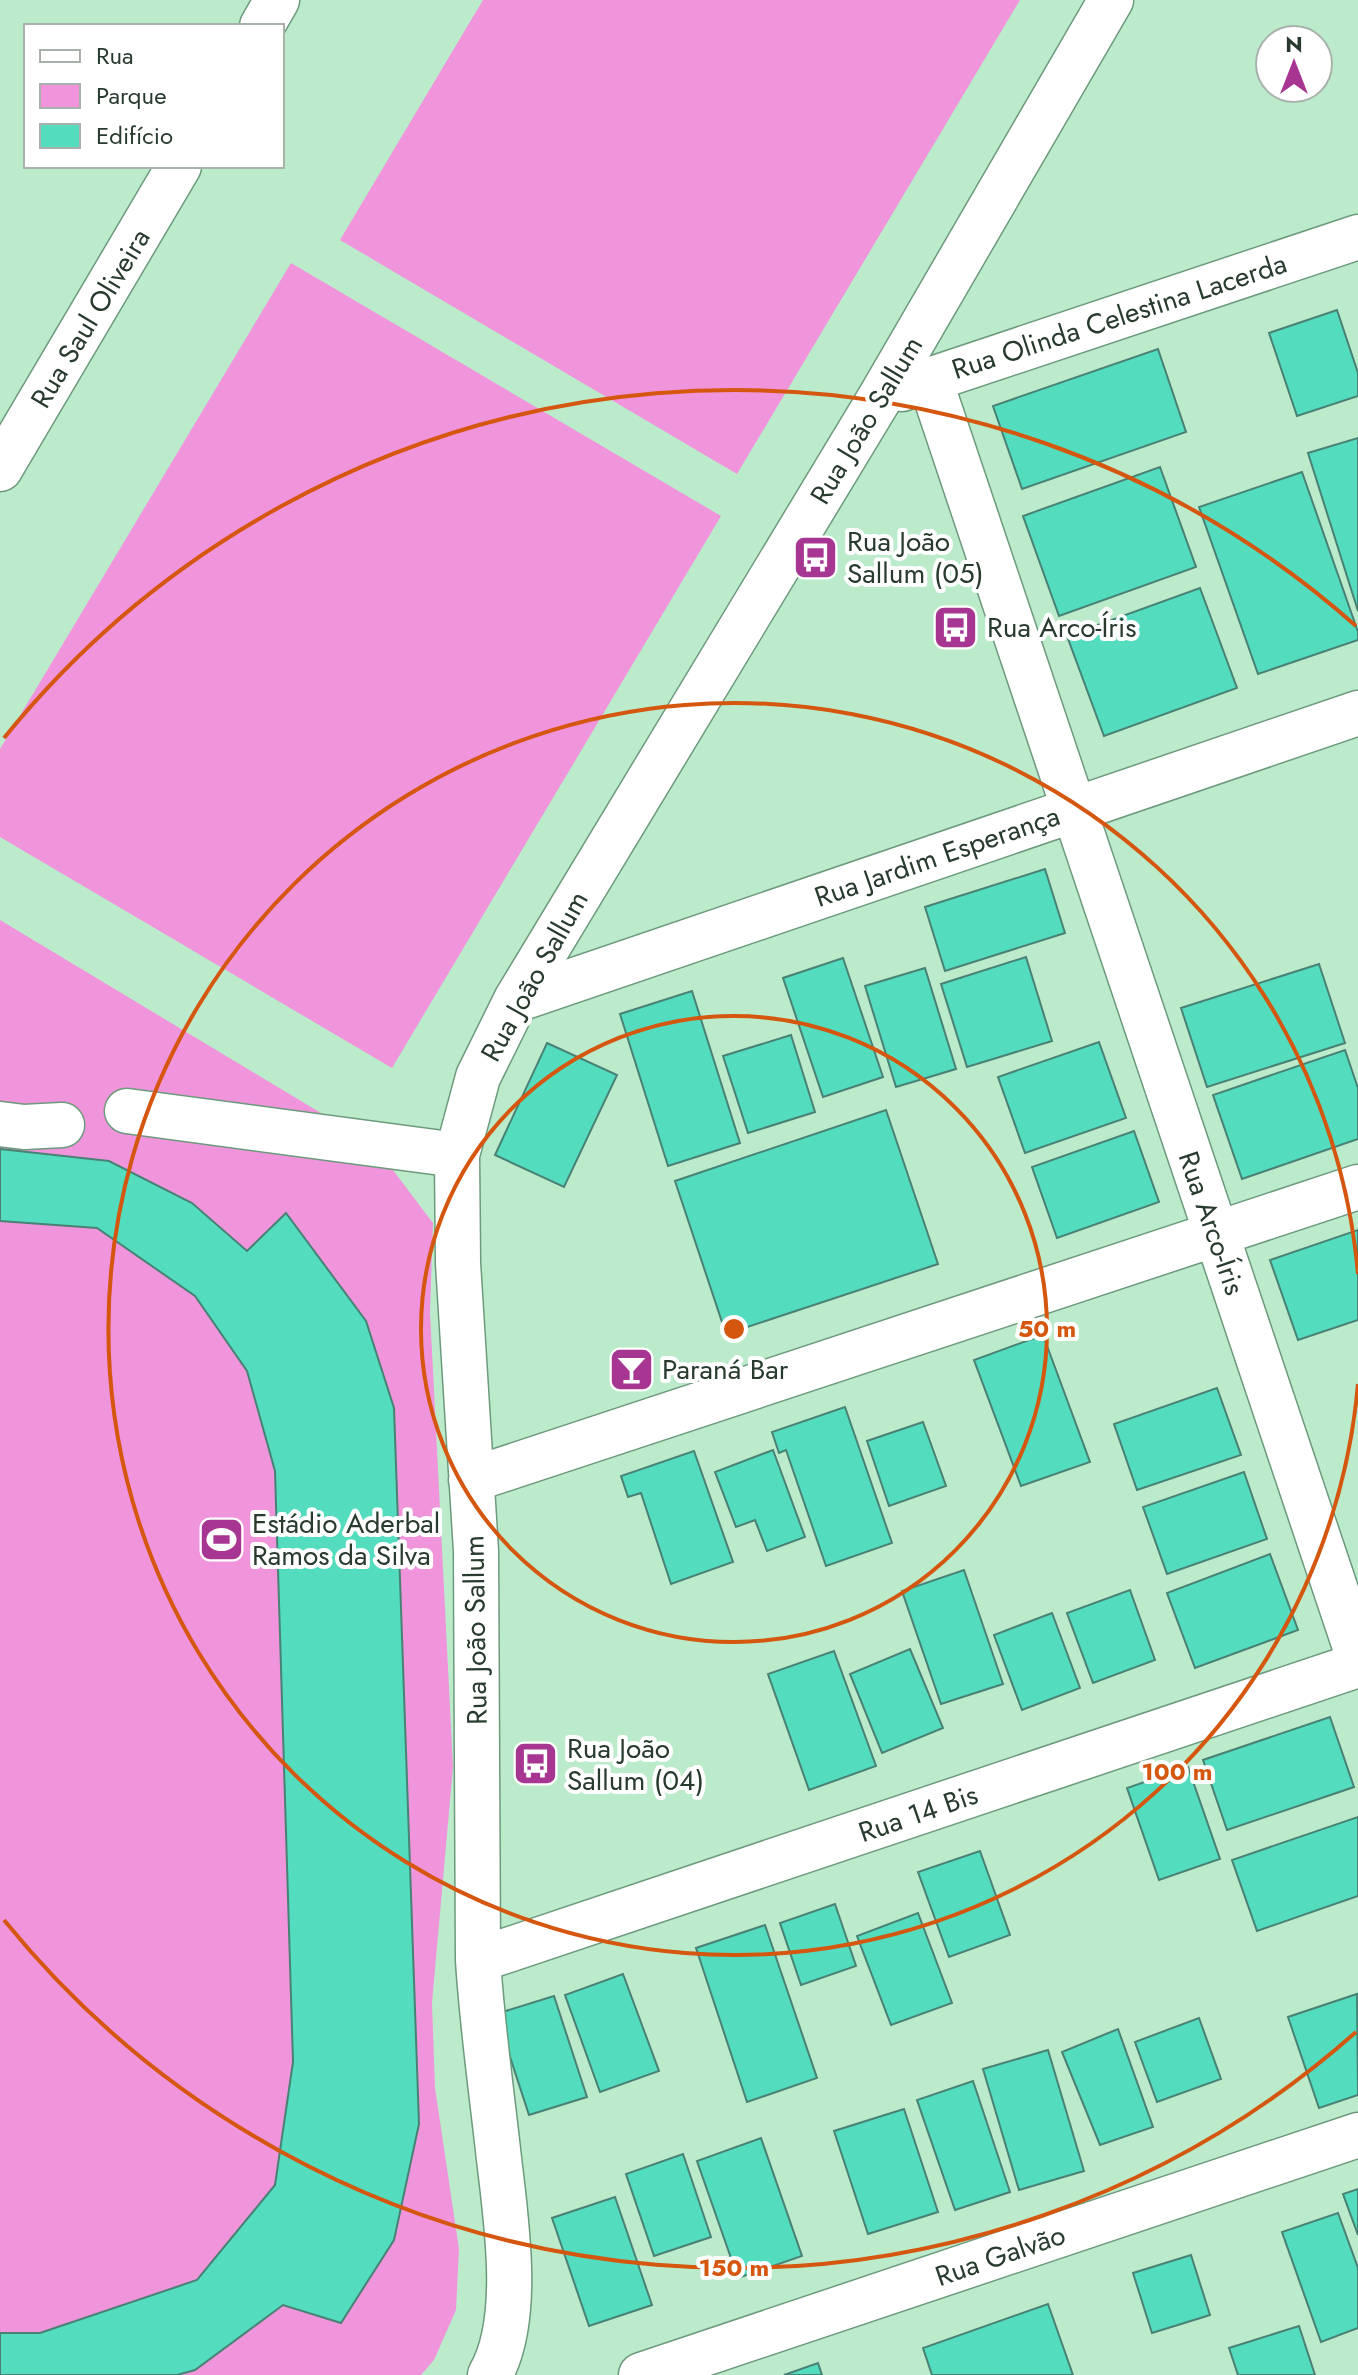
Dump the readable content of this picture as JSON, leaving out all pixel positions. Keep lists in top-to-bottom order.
{
  "streets": {
    "street": [
      "Rua Olinda Celestina Lacerda",
      "Rua Saul Oliveira",
      "Rua João Sallum",
      "Rua Jardim Esperança",
      "Rua Arco-Íris",
      "Rua 14 Bis",
      "Rua Galvão"
    ]
  },
  "crossings": [
    ["Rua Olinda Celestina Lacerda", "Rua João Sallum"],
    ["Rua Olinda Celestina Lacerda", "Rua Arco-Íris"],
    ["Rua João Sallum", "Rua Jardim Esperança"],
    ["Rua João Sallum", "Rua 14 Bis"],
    ["Rua Jardim Esperança", "Rua Arco-Íris"]
  ],
  "places": {
    "bus stop": ["Rua João Sallum (05)", "Rua Arco-Íris", "Rua João Sallum (04)"],
    "bar": ["Paraná Bar"],
    "sports": ["Estádio Aderbal Ramos da Silva"]
  },
  "legend": ["Rua", "Parque", "Edifício"],
  "north": "top",
  "rings": ["50 m", "100 m", "150 m"]
}
